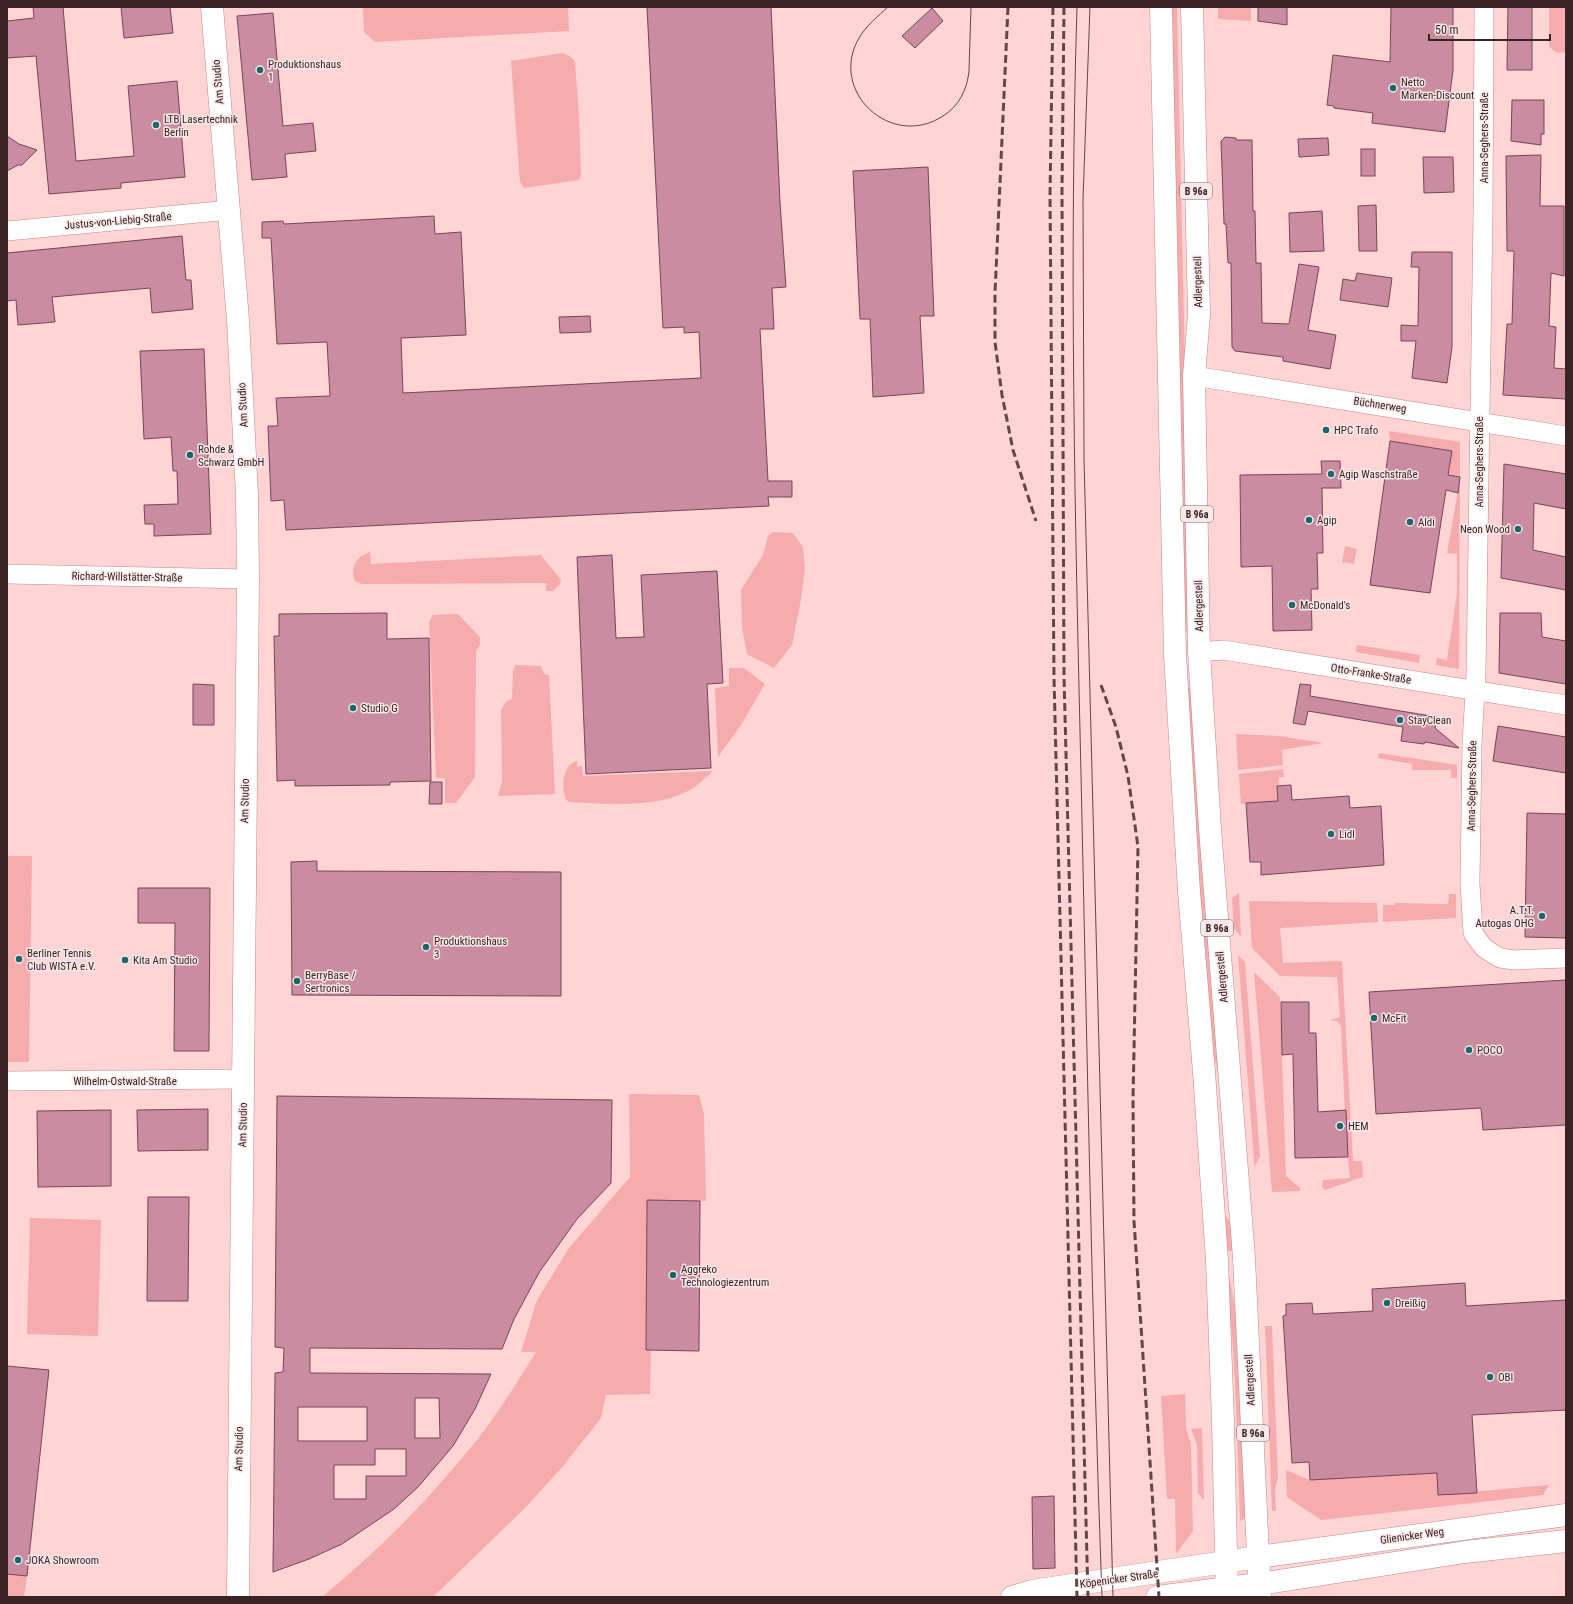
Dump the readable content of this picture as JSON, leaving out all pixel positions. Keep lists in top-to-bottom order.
{
  "streets": {
    "main road": [
      "Am Studio",
      "B 96a",
      "Adlergestell",
      "Otto-Franke-Straße",
      "Glienicker Weg",
      "Köpenicker Straße"
    ],
    "street": [
      "Anna-Seghers-Straße",
      "Justus-von-Liebig-Straße",
      "Büchnerweg",
      "Richard-Willstätter-Straße",
      "Wilhelm-Ostwald-Straße"
    ]
  },
  "crossings": [
    ["Am Studio", "Justus-von-Liebig-Straße"],
    ["Am Studio", "Richard-Willstätter-Straße"],
    ["Am Studio", "Wilhelm-Ostwald-Straße"],
    ["Anna-Seghers-Straße", "Büchnerweg"],
    ["Anna-Seghers-Straße", "Otto-Franke-Straße"],
    ["B 96a", "Otto-Franke-Straße"],
    ["B 96a", "Glienicker Weg"],
    ["B 96a", "Köpenicker Straße"],
    ["Adlergestell", "Büchnerweg"],
    ["Adlergestell", "Otto-Franke-Straße"],
    ["Adlergestell", "Glienicker Weg"],
    ["Glienicker Weg", "Köpenicker Straße"]
  ],
  "places": [
    "Produktionshaus 1",
    "Netto Marken-Discount",
    "LTB Lasertechnik Berlin",
    "HPC Trafo",
    "Rohde & Schwarz GmbH",
    "Agip Waschstraße",
    "Agip",
    "Aldi",
    "Neon Wood",
    "McDonald's",
    "Studio G",
    "StayClean",
    "Lidl",
    "A.T.T. Autogas OHG",
    "Produktionshaus 3",
    "Berliner Tennis Club WISTA e.V.",
    "Kita Am Studio",
    "BerryBase / Sertronics",
    "McFit",
    "POCO",
    "HEM",
    "Aggreko Technologiezentrum",
    "Dreißig",
    "OBI",
    "JOKA Showroom"
  ],
  "scale_bar": "50 m"
}
